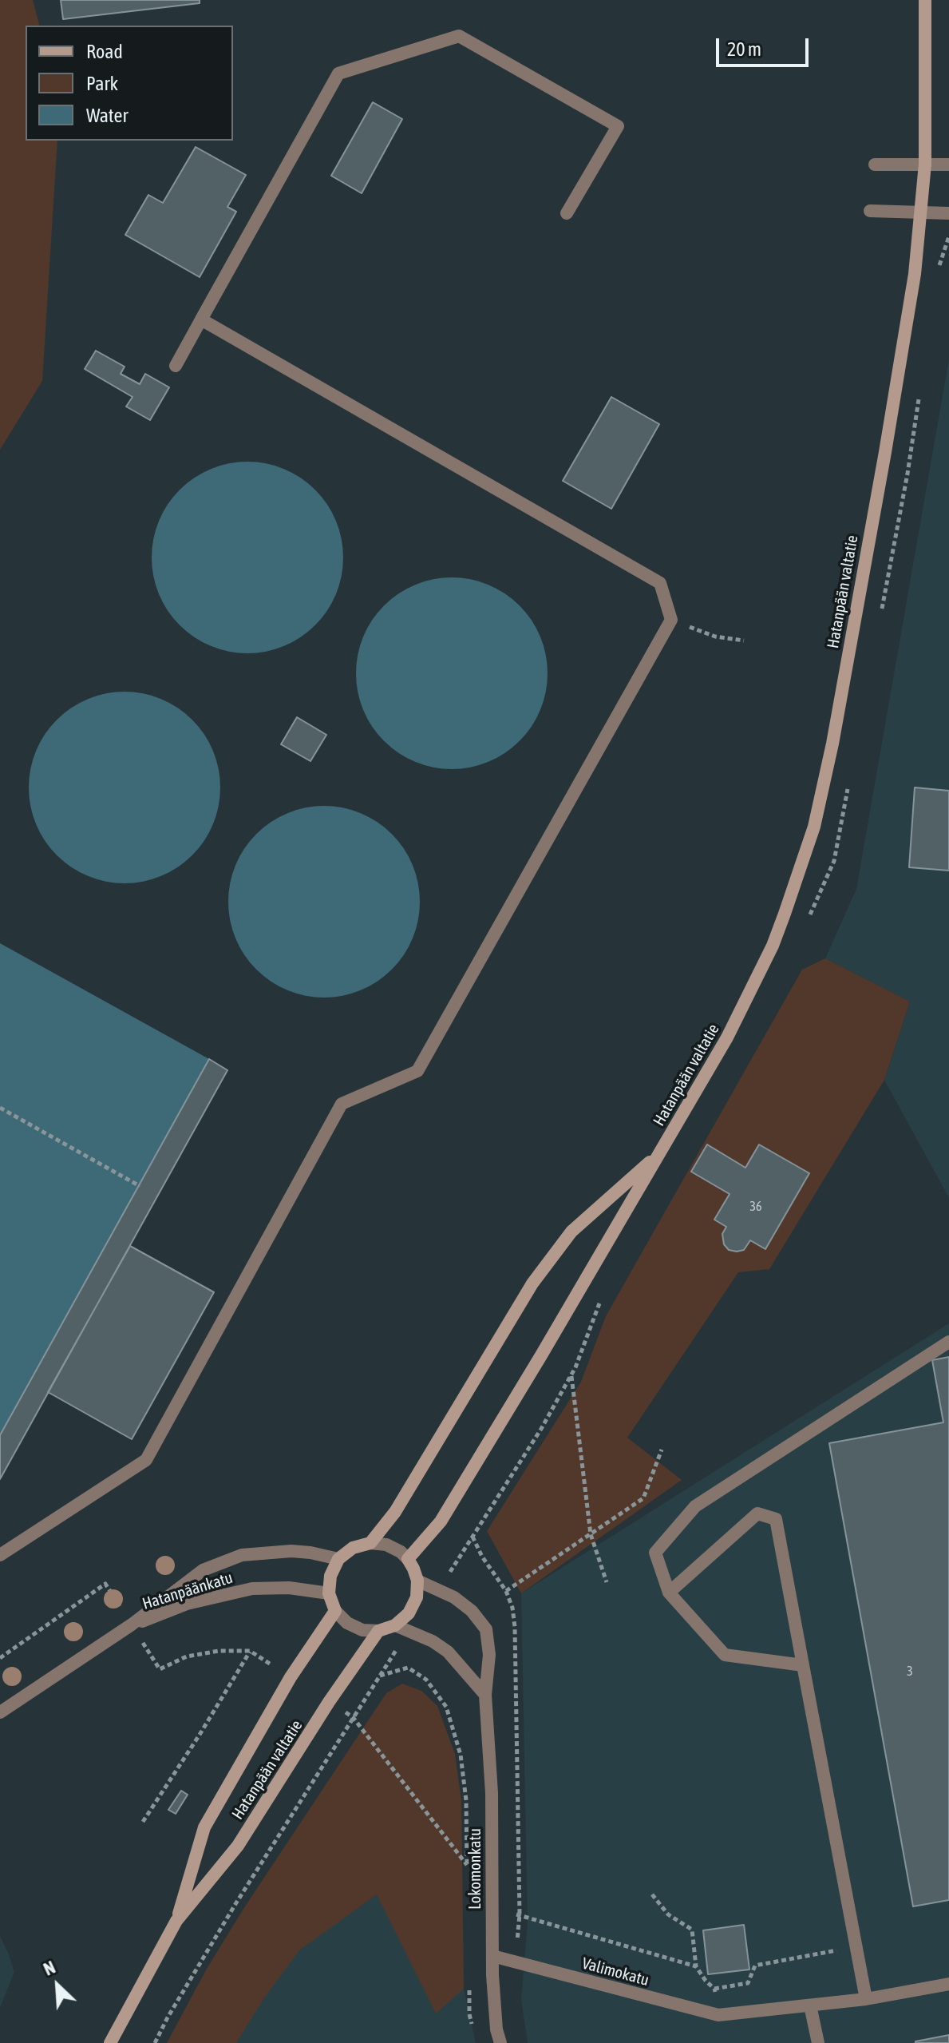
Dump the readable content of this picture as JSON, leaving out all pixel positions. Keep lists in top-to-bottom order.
{
  "streets": {
    "main road": ["Hatanpään valtatie"],
    "street": ["Hatanpäänkatu", "Lokomonkatu", "Valimokatu"]
  },
  "crossings": [
    ["Hatanpään valtatie", "Hatanpäänkatu"],
    ["Hatanpään valtatie", "Lokomonkatu"],
    ["Hatanpäänkatu", "Lokomonkatu"],
    ["Lokomonkatu", "Valimokatu"]
  ],
  "house_numbers": ["36", "3"],
  "legend": ["Road", "Park", "Water"],
  "scale_bar": "20 m",
  "north": "top left"
}
